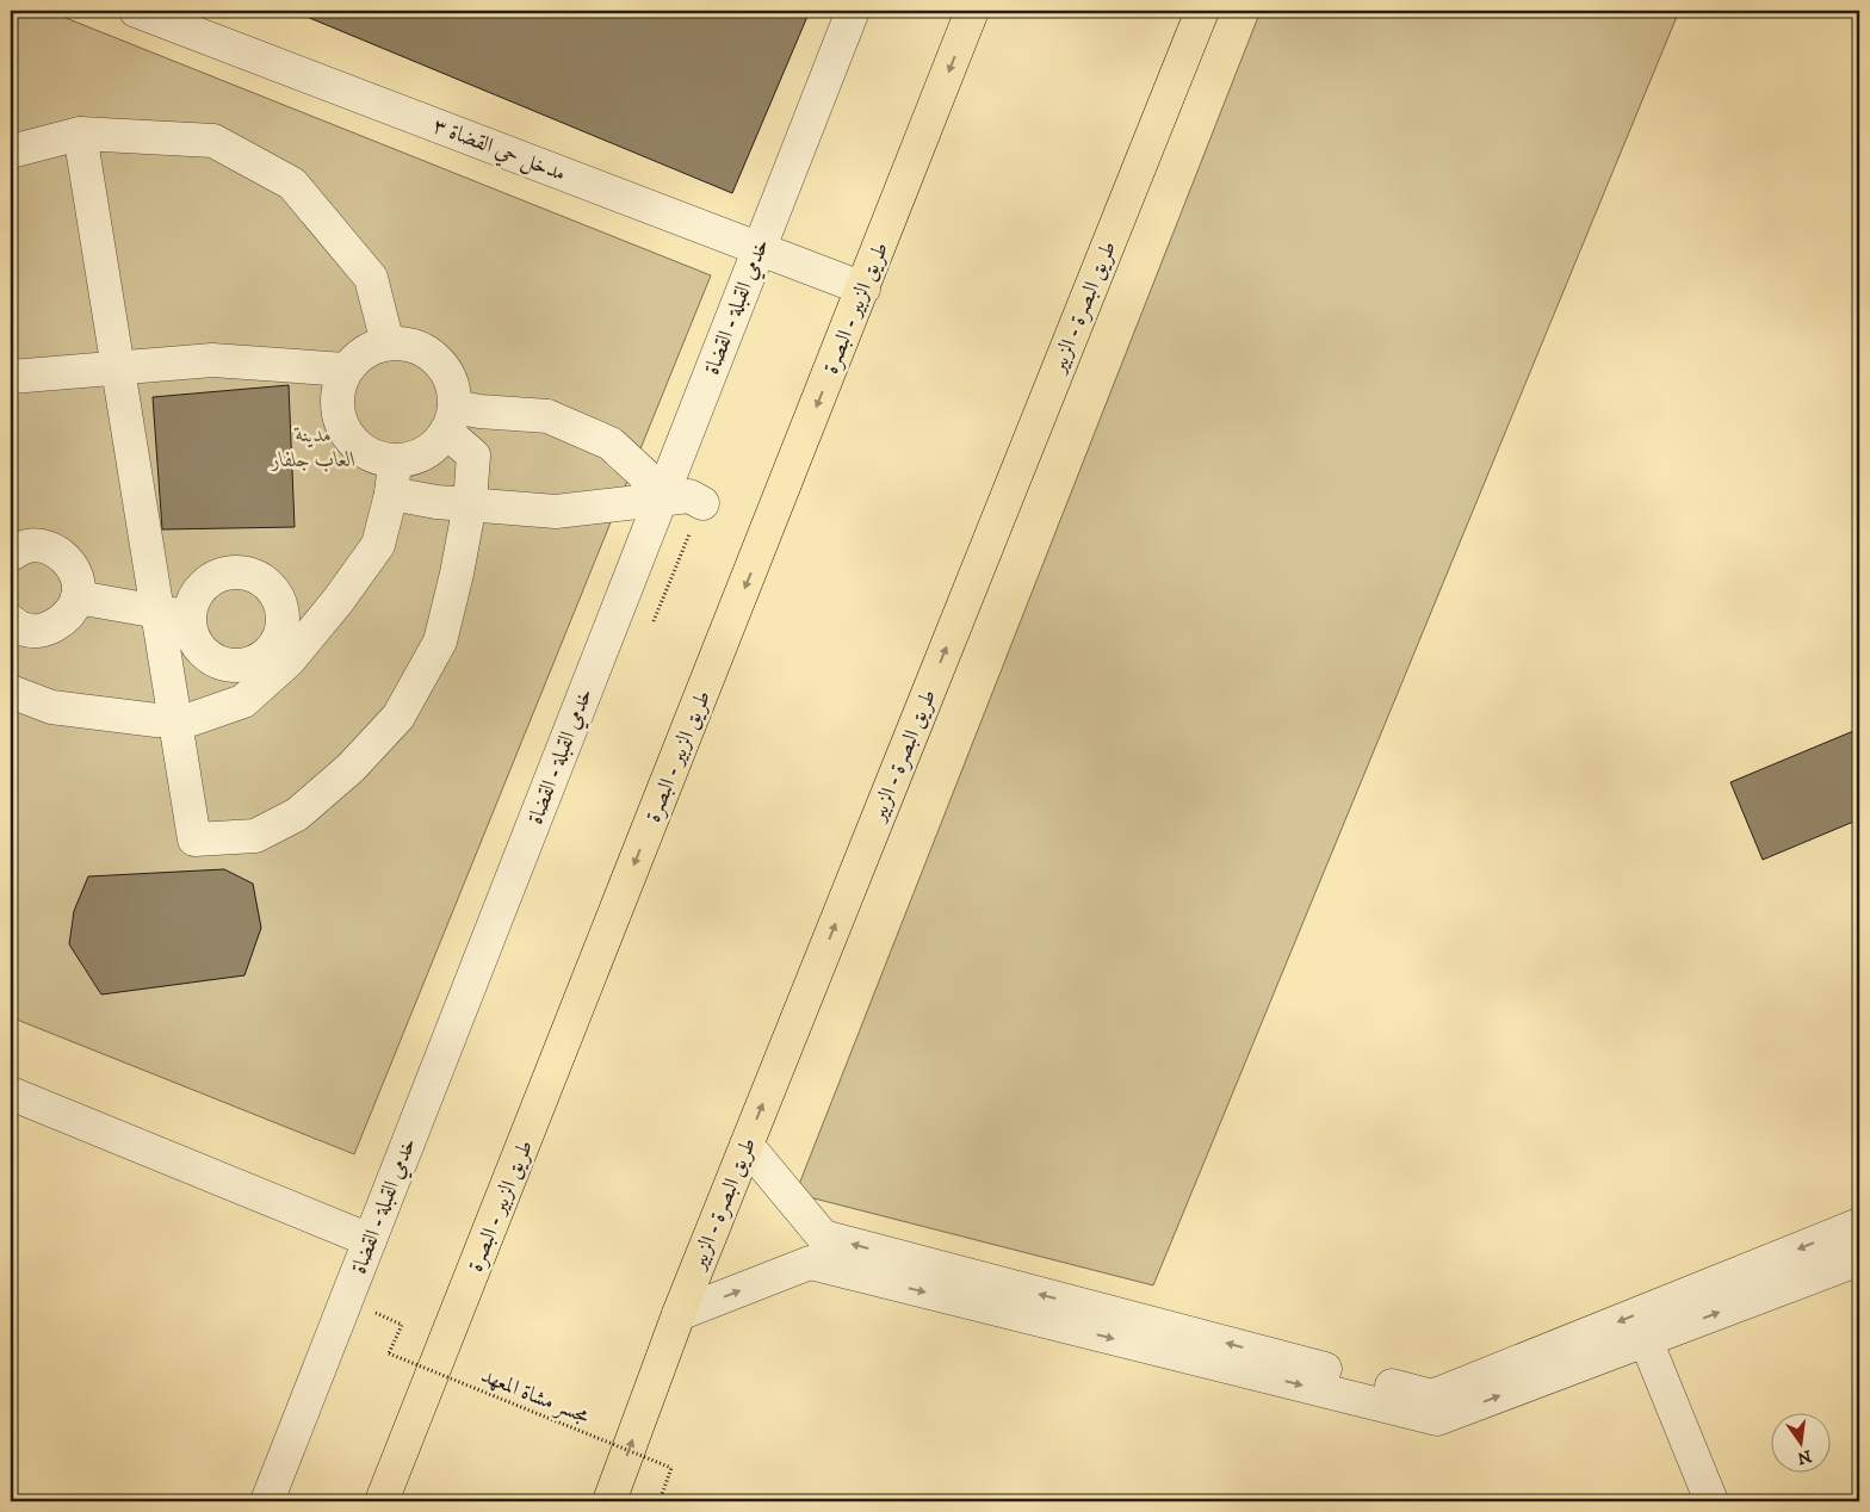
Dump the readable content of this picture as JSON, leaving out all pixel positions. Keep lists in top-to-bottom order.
{
  "streets": {
    "highway": ["طريق البصرة - الزبير", "طريق الزبير - البصرة"],
    "street": ["مدخل حي القضاة ٣", "خدمي القبلة - القضاة"],
    "path": ["مجسر مشاة المعهد"]
  },
  "crossings": [
    ["مدخل حي القضاة ٣", "خدمي القبلة - القضاة"],
    ["مدخل حي القضاة ٣", "طريق الزبير - البصرة"]
  ],
  "one_way": ["طريق البصرة - الزبير", "طريق الزبير - البصرة"],
  "parks": ["مدينة العاب جلفار"],
  "north": "bottom"
}
